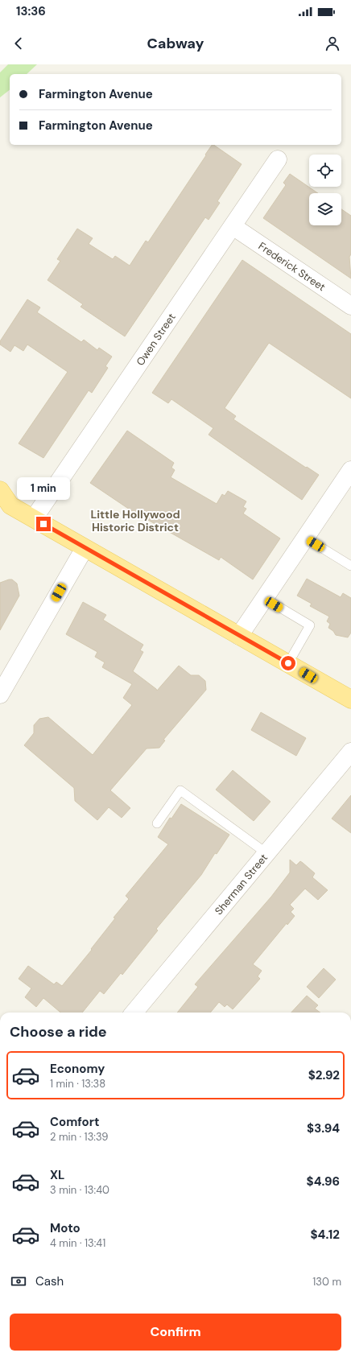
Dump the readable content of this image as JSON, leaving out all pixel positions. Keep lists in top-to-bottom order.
{
  "streets": {
    "street": ["Frederick Street", "Owen Street", "Sherman Street"]
  },
  "crossings": [
    ["Frederick Street", "Owen Street"]
  ],
  "districts": ["Little Hollywood Historic District"],
  "page": {
    "status": "13:36",
    "header": "Cabway",
    "banner": ["Farmington Avenue", "Farmington Avenue"],
    "bubble": "1 min",
    "heading": "Choose a ride",
    "list": [
      {
        "name": "Economy",
        "note": "1 min · 13:38",
        "value": "$2.92"
      },
      {
        "name": "Comfort",
        "note": "2 min · 13:39",
        "value": "$3.94"
      },
      {
        "name": "XL",
        "note": "3 min · 13:40",
        "value": "$4.96"
      },
      {
        "name": "Moto",
        "note": "4 min · 13:41",
        "value": "$4.12"
      }
    ],
    "pay": ["Cash", "130 m"],
    "buttons": "Confirm"
  }
}
